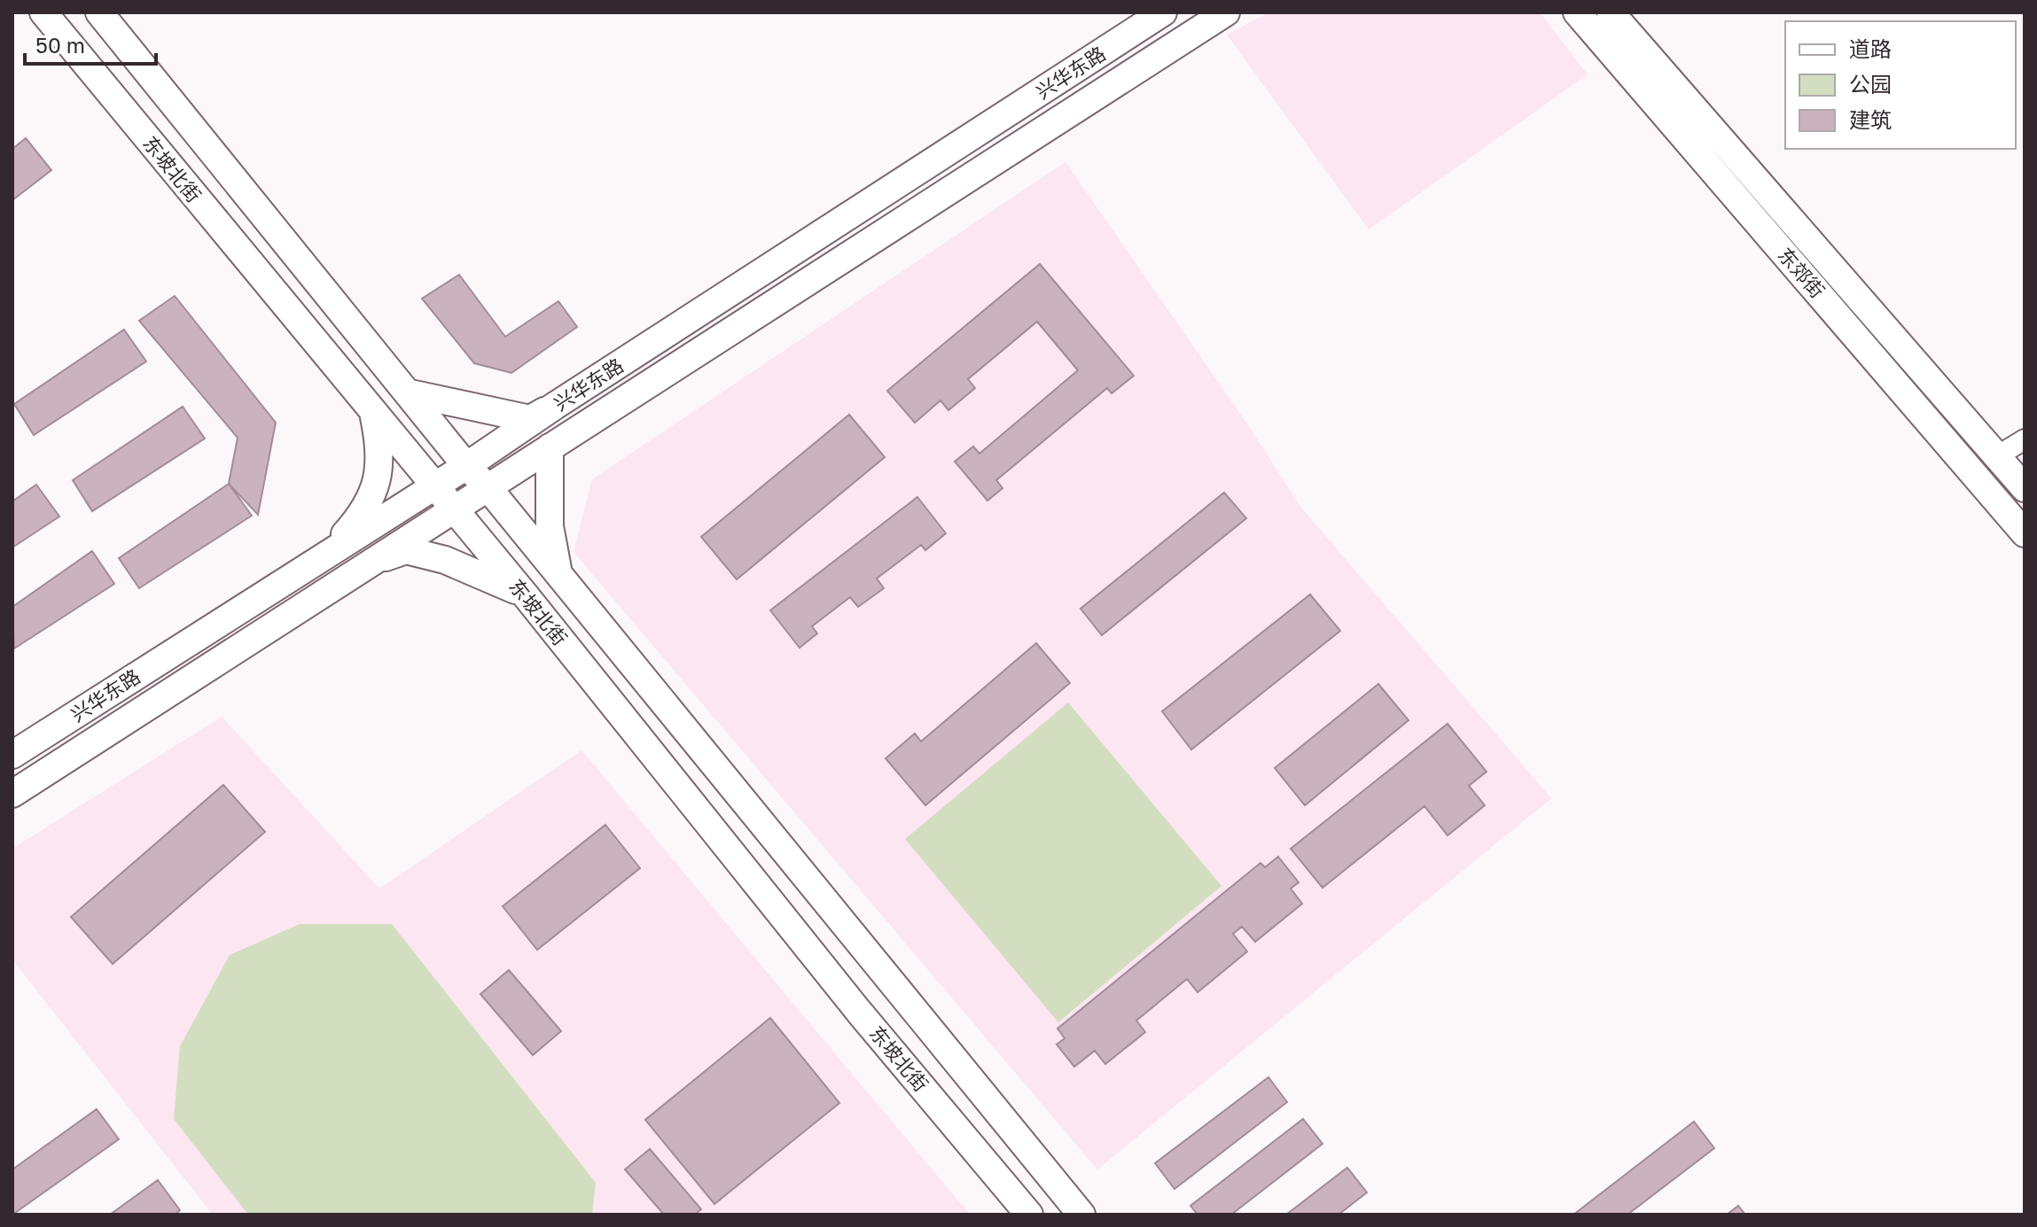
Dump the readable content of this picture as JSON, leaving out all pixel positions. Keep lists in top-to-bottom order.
{
  "streets": {
    "main road": ["兴华东路", "东坡北街", "东郊街"]
  },
  "crossings": [
    ["兴华东路", "东坡北街"]
  ],
  "legend": ["道路", "公园", "建筑"],
  "scale_bar": "50 m"
}
